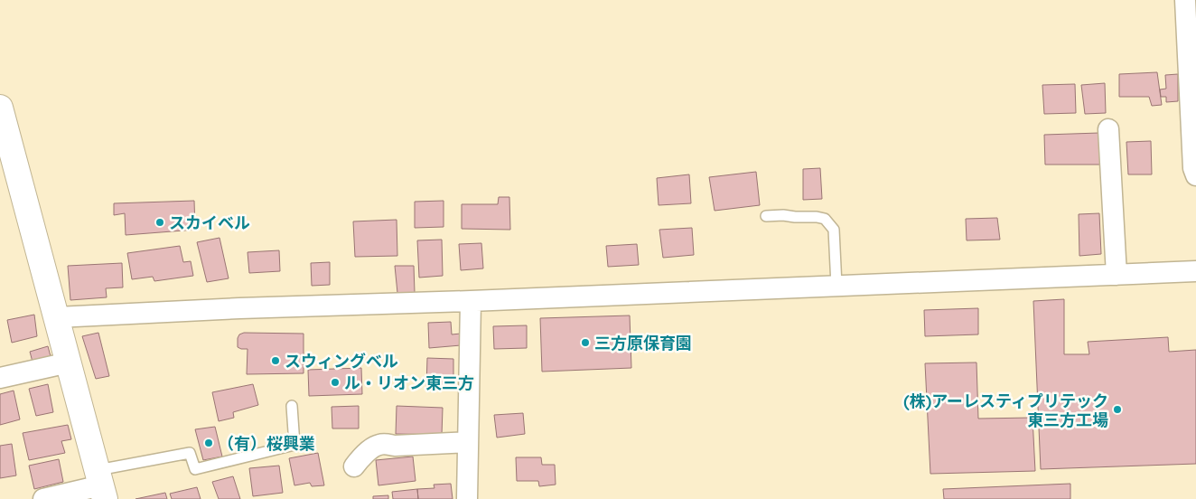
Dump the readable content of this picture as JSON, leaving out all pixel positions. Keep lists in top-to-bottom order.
{
  "places": [
    "スカイベル",
    "三方原保育園",
    "スウィングベル",
    "ル・リオン東三方",
    "(株)アーレスティプリテック 東三方工場",
    "（有）桜興業"
  ]
}
